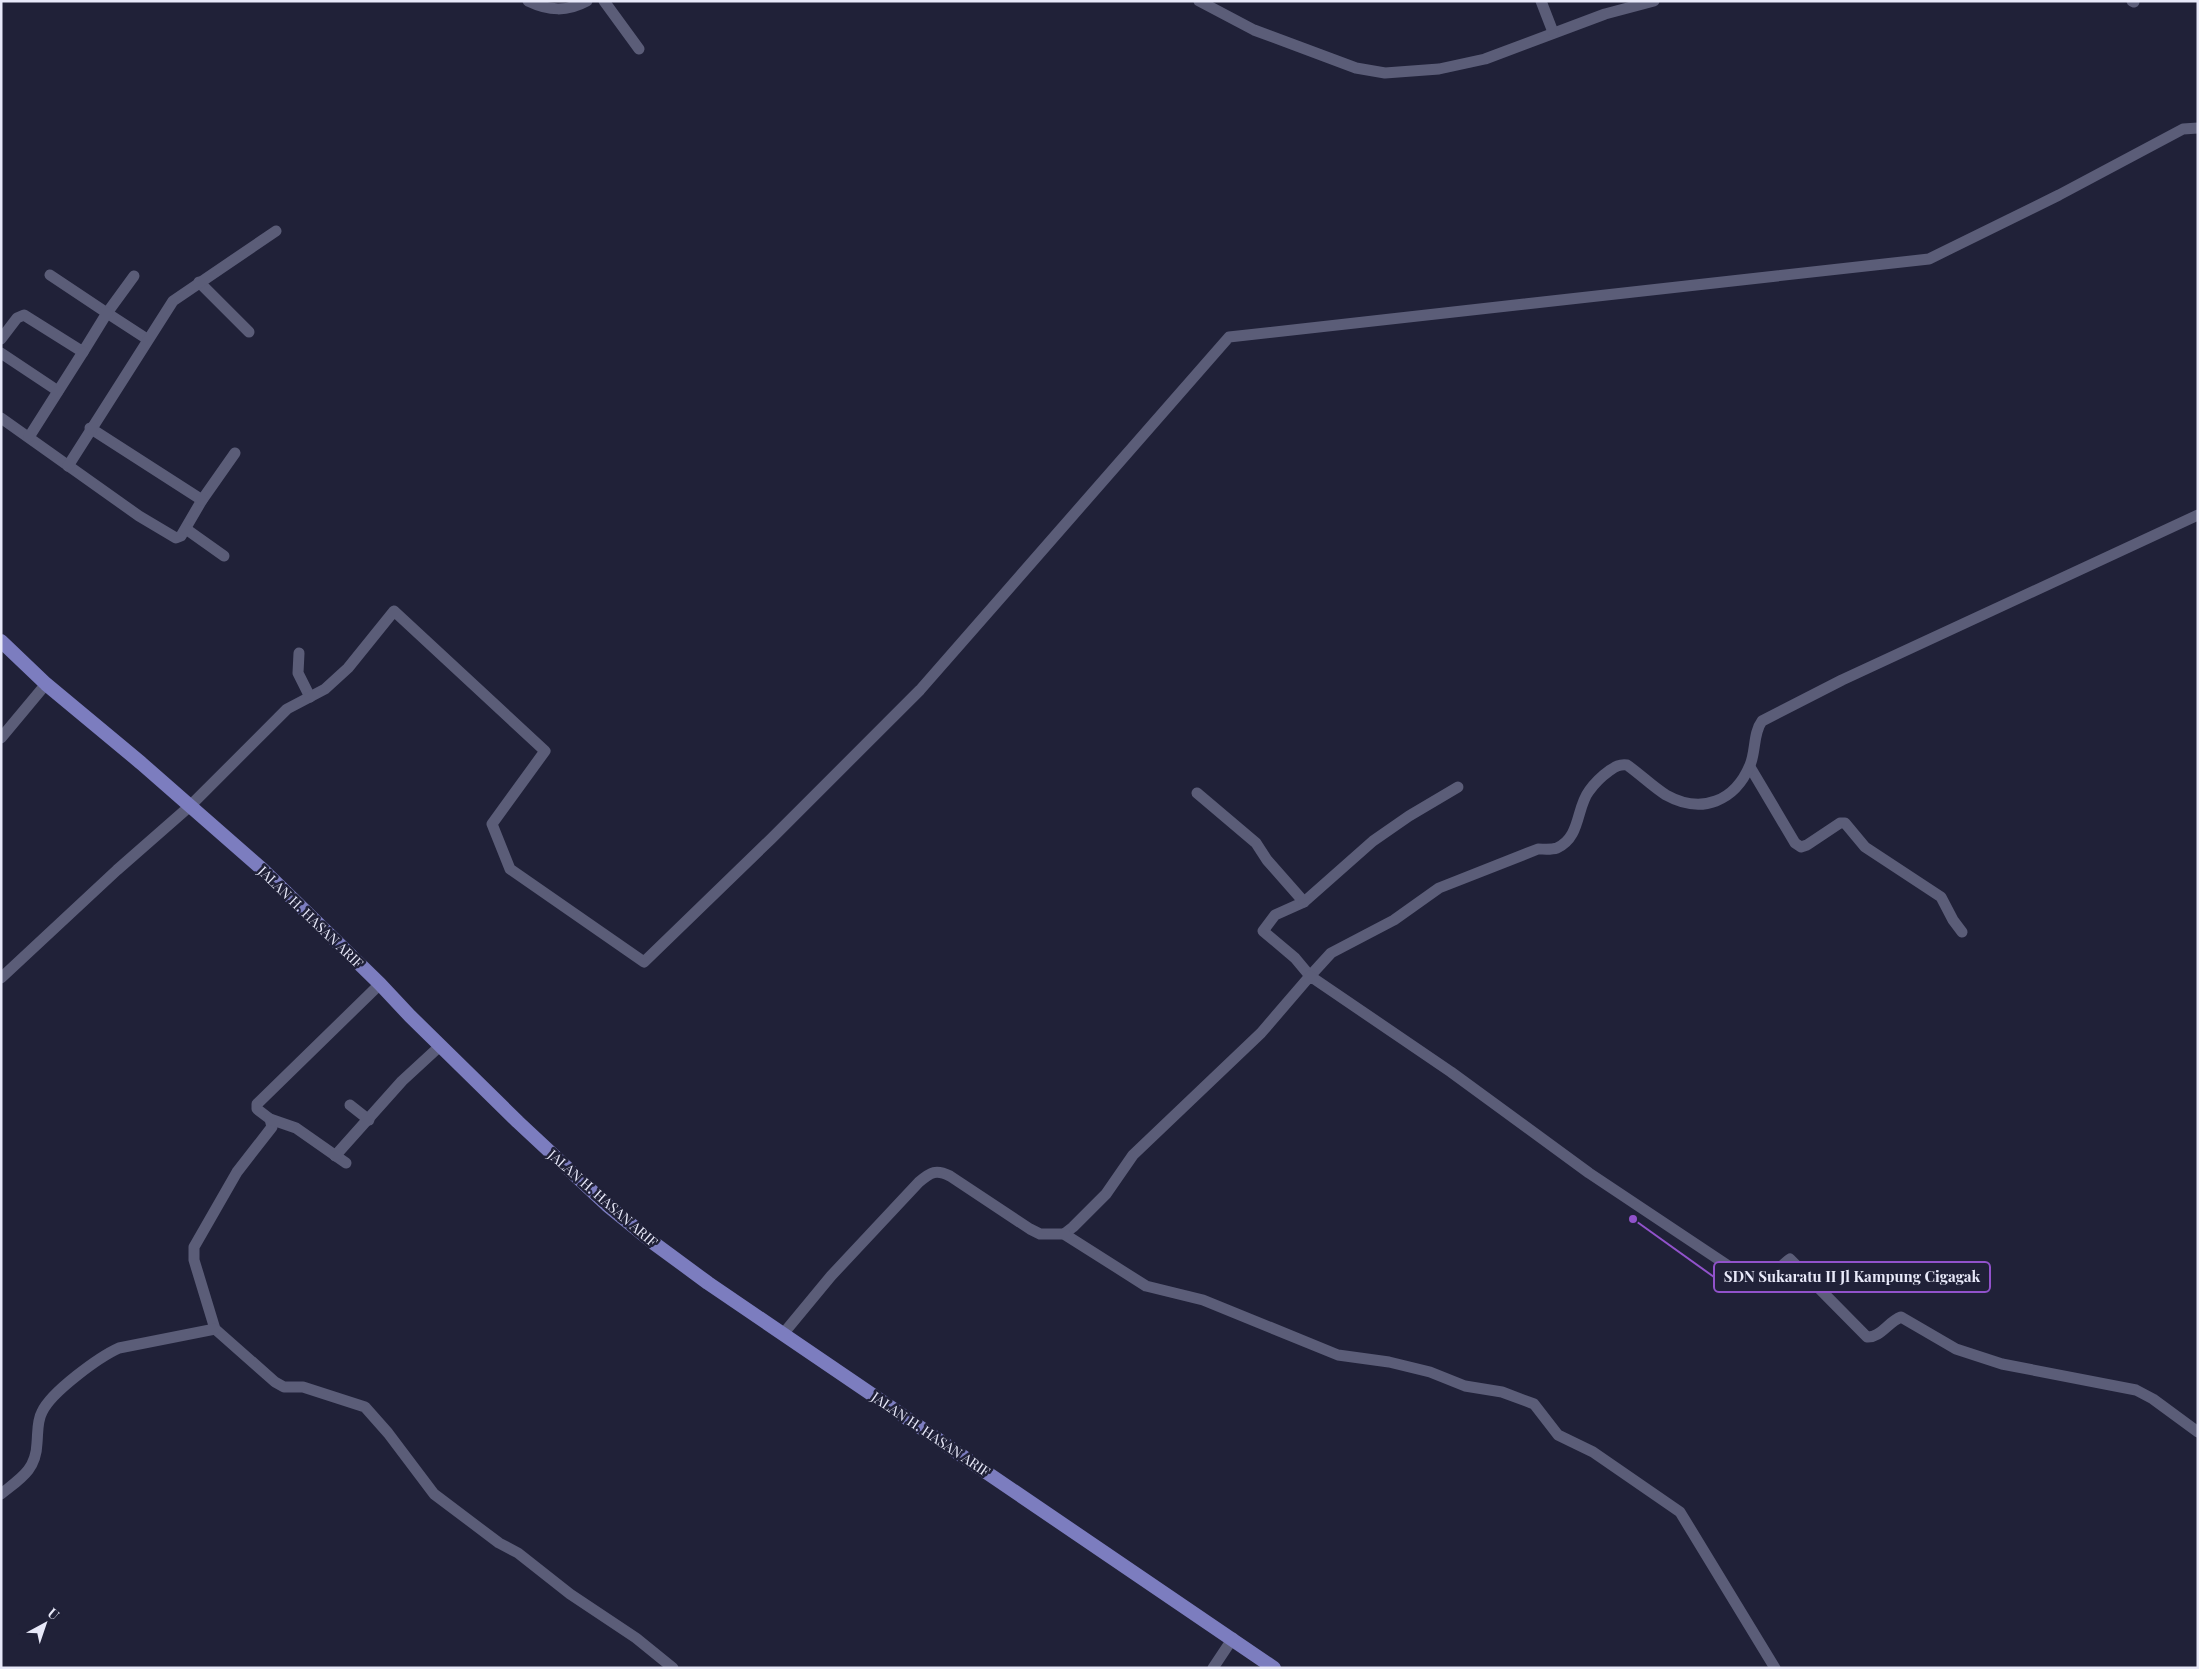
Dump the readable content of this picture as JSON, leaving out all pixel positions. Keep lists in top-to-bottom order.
{
  "streets": {
    "main road": ["JALAN H. HASAN ARIF"]
  },
  "places": ["SDN Sukaratu II Jl Kampung Cigagak"],
  "north": "top right"
}
